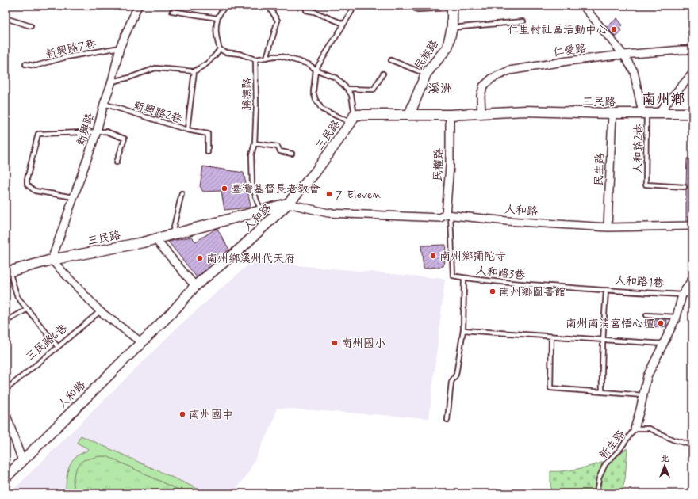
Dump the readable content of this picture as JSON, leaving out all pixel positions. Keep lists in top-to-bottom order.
{
  "streets": {
    "main road": ["民族路", "三民路", "人和路"],
    "street": [
      "仁愛路",
      "新興路",
      "民權路",
      "民生路"
    ],
    "lane": [
      "新興路7巷",
      "勝德路",
      "新興路2巷",
      "人和路2巷",
      "人和路3巷",
      "人和路1巷",
      "三民路6巷",
      "新生路"
    ]
  },
  "crossings": [
    ["新興路7巷", "新興路"],
    ["仁愛路", "三民路"],
    ["民族路", "三民路"],
    ["勝德路", "三民路"],
    ["三民路", "新興路"],
    ["三民路", "人和路2巷"],
    ["三民路", "民權路"],
    ["三民路", "民生路"],
    ["三民路", "人和路"],
    ["新興路2巷", "新興路"],
    ["民權路", "人和路"],
    ["民權路", "人和路3巷"],
    ["民生路", "人和路"],
    ["人和路", "人和路3巷"],
    ["人和路3巷", "人和路1巷"]
  ],
  "districts": ["溪洲", "南州鄉"],
  "places": [
    "仁里村社區活動中心",
    "臺灣基督長老教會",
    "7-Eleven",
    "南州鄉彌陀寺",
    "南州鄉溪州代天府",
    "南州鄉圖書館",
    "南州南清宮悟心壇",
    "南州國小",
    "南州國中"
  ],
  "north": "top"
}
